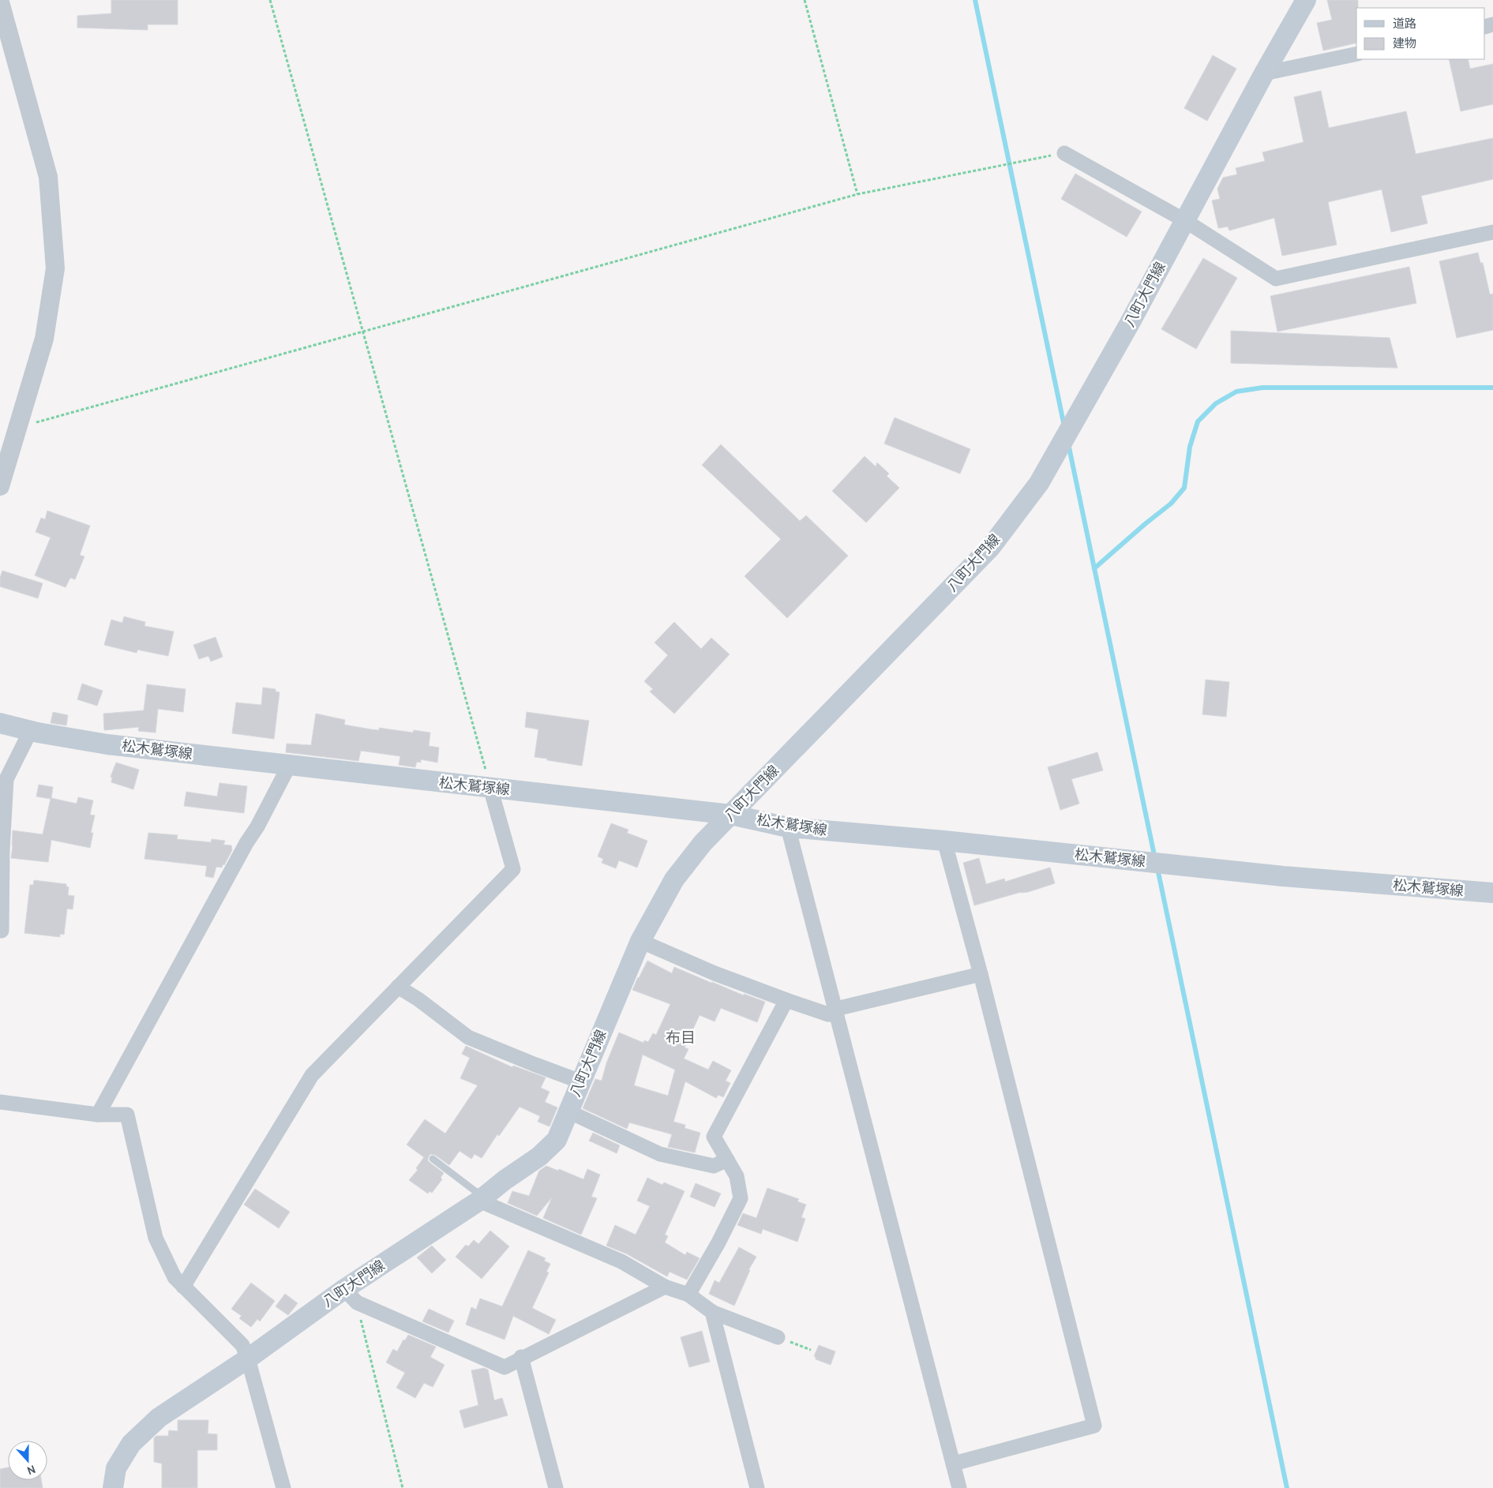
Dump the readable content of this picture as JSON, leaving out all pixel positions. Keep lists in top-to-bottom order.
{
  "streets": {
    "main road": ["八町大門線", "松木鷲塚線"]
  },
  "crossings": [
    ["八町大門線", "松木鷲塚線"]
  ],
  "districts": ["布目"],
  "legend": ["道路", "建物"],
  "north": "bottom"
}
